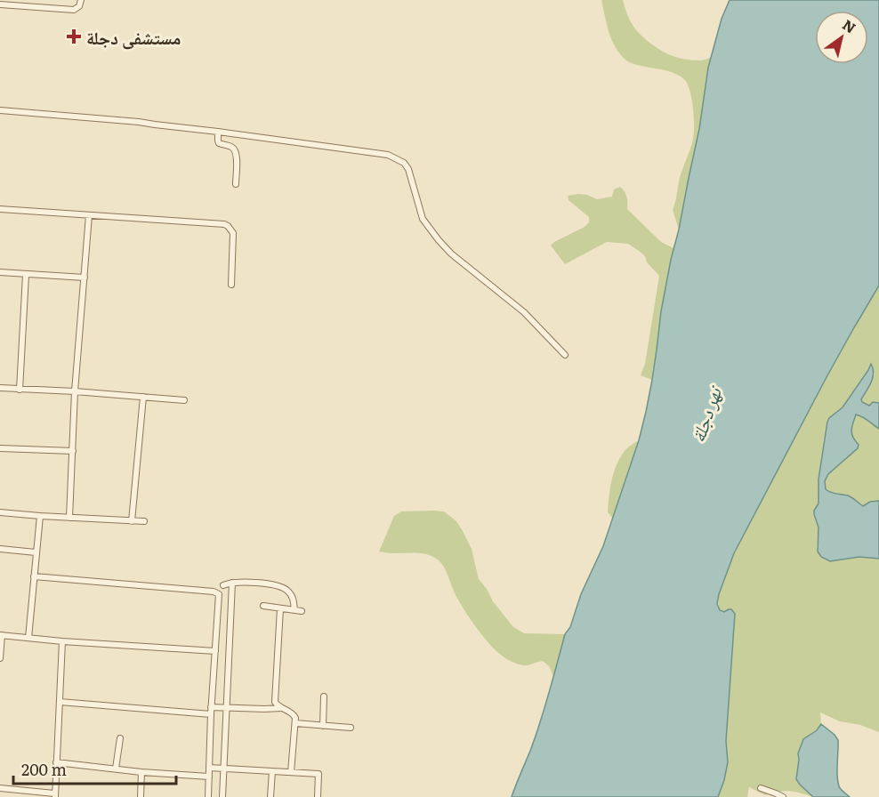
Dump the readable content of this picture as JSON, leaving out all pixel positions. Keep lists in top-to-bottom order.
{
  "water": ["نهر دجلة"],
  "places": {
    "health": ["مستشفى دجلة"]
  },
  "scale_bar": "200 m",
  "north": "top right"
}
